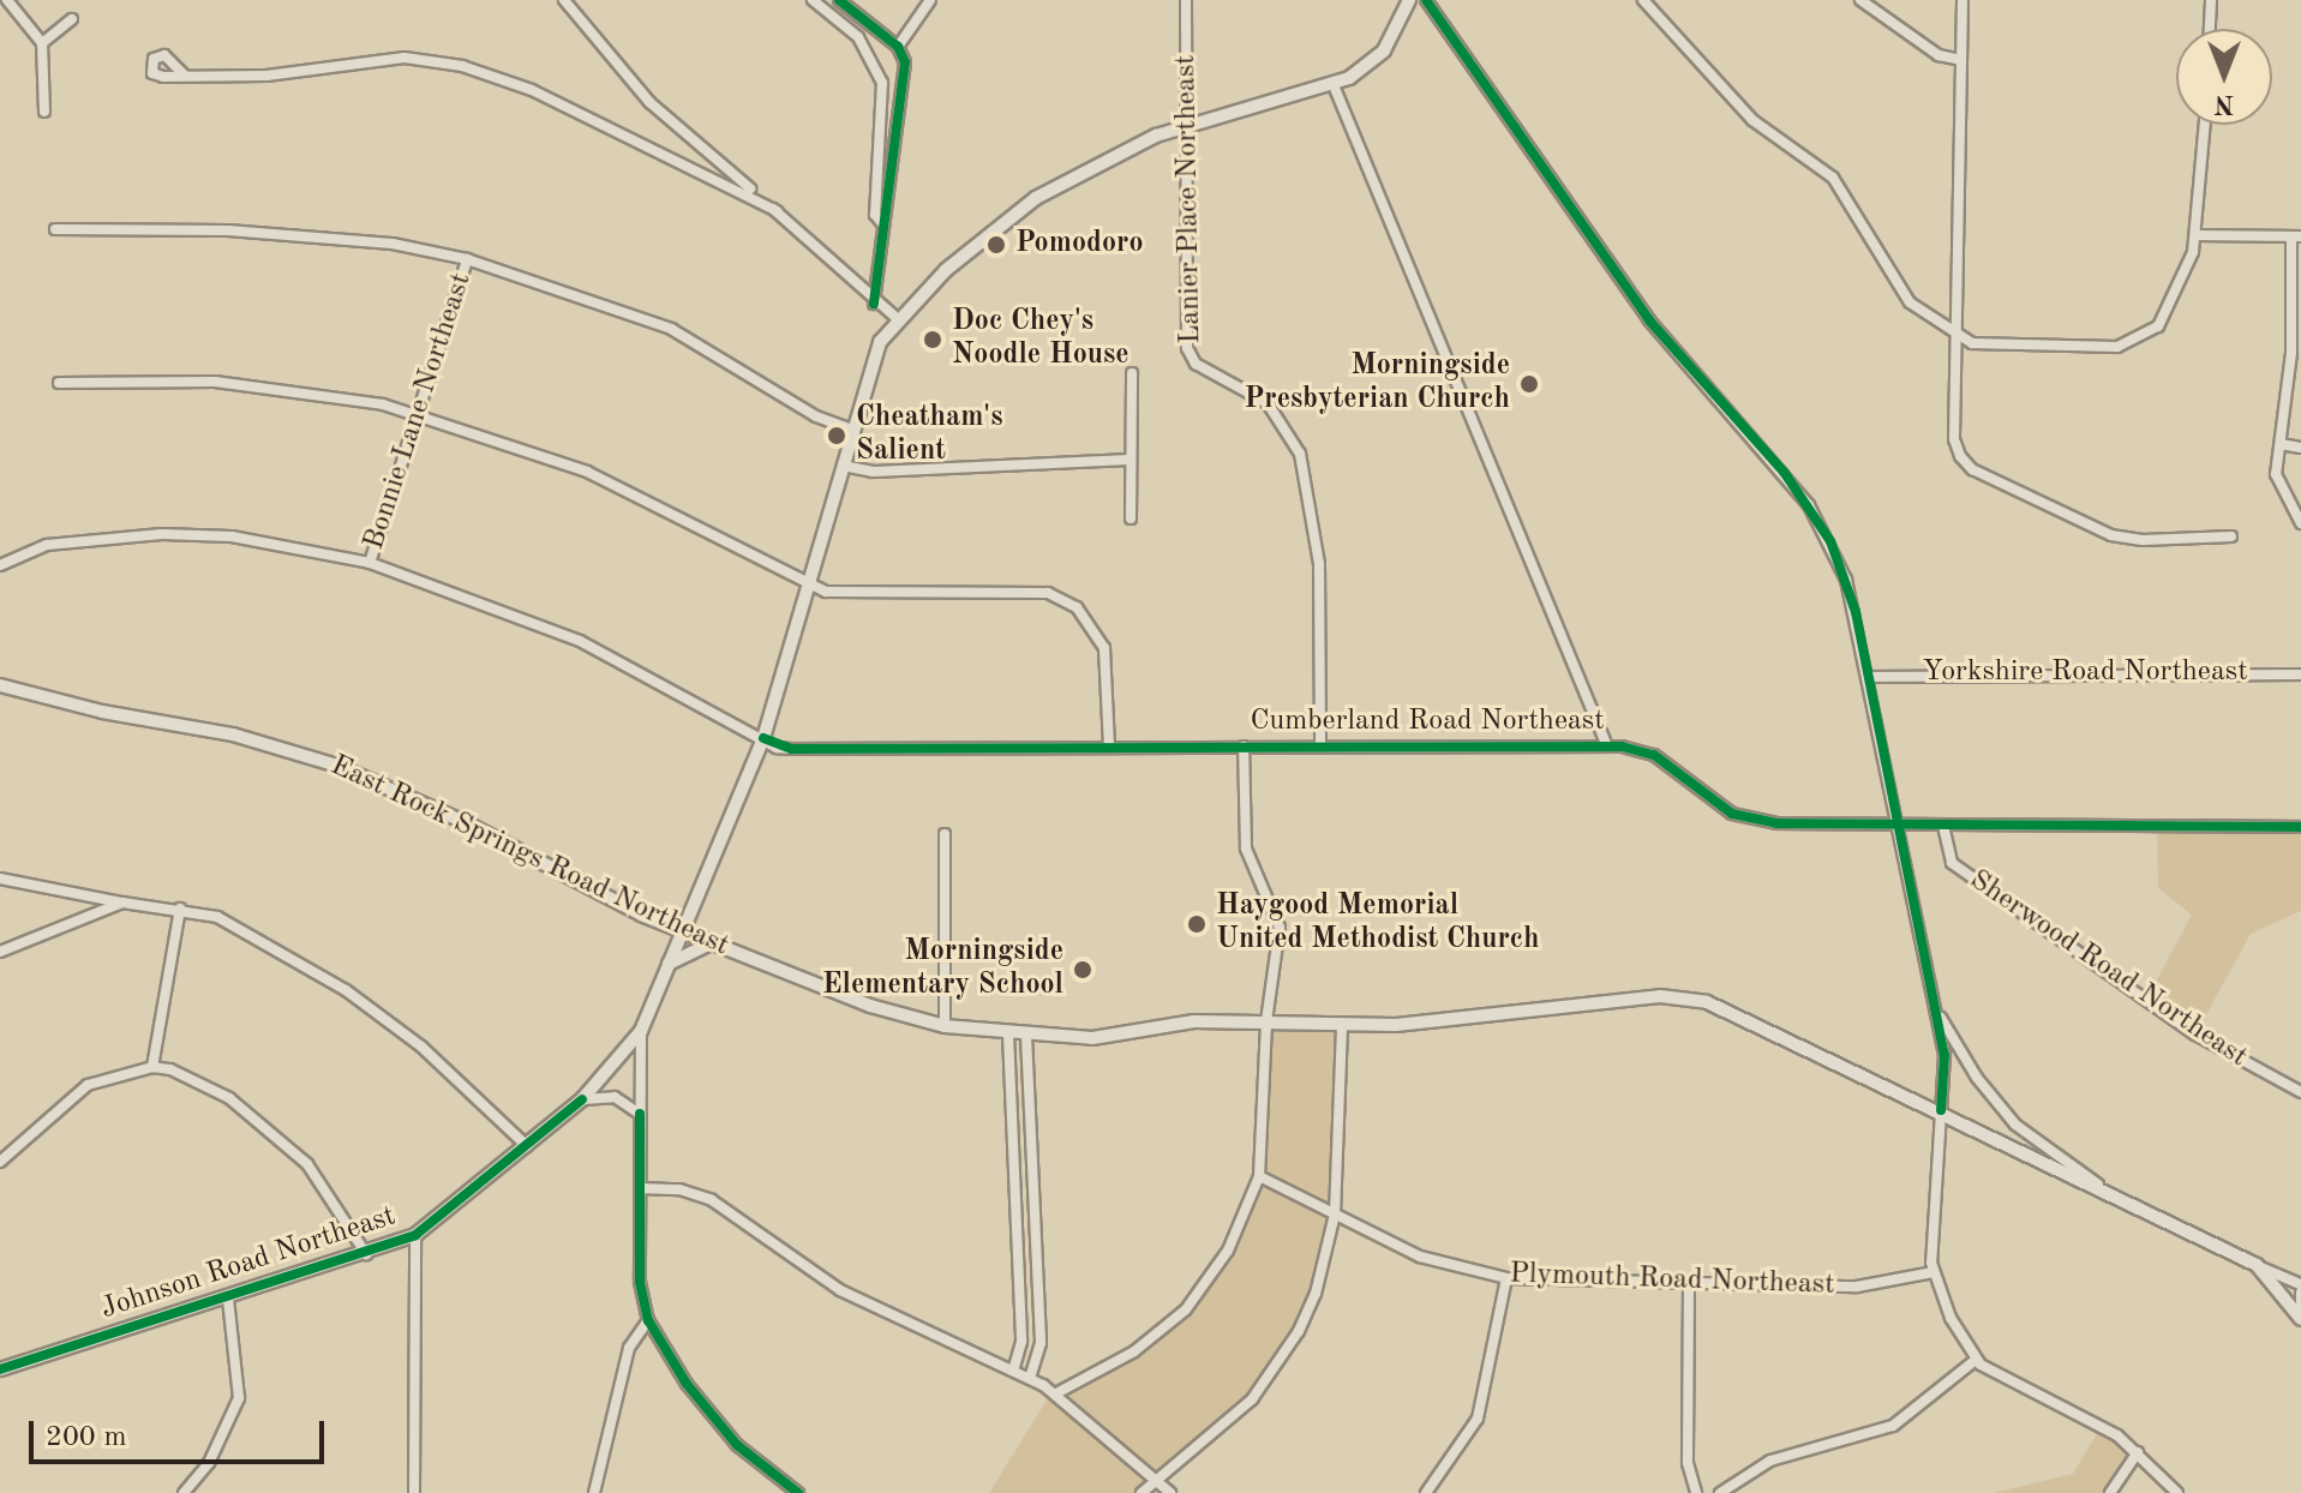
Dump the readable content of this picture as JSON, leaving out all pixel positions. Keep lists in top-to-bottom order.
{
  "streets": {
    "street": [
      "Lanier Place Northeast",
      "Bonnie Lane Northeast",
      "Yorkshire Road Northeast",
      "Cumberland Road Northeast",
      "East Rock Springs Road Northeast",
      "Sherwood Road Northeast",
      "Johnson Road Northeast",
      "Plymouth Road Northeast"
    ]
  },
  "crossings": [
    ["Lanier Place Northeast", "Cumberland Road Northeast"],
    ["Lanier Place Northeast", "Johnson Road Northeast"],
    ["Bonnie Lane Northeast", "Cumberland Road Northeast"],
    ["Cumberland Road Northeast", "Sherwood Road Northeast"],
    ["Cumberland Road Northeast", "Johnson Road Northeast"],
    ["East Rock Springs Road Northeast", "Johnson Road Northeast"]
  ],
  "places": [
    "Pomodoro",
    "Doc Chey's Noodle House",
    "Morningside Presbyterian Church",
    "Cheatham's Salient",
    "Haygood Memorial United Methodist Church",
    "Morningside Elementary School"
  ],
  "scale_bar": "200 m",
  "north": "bottom"
}
